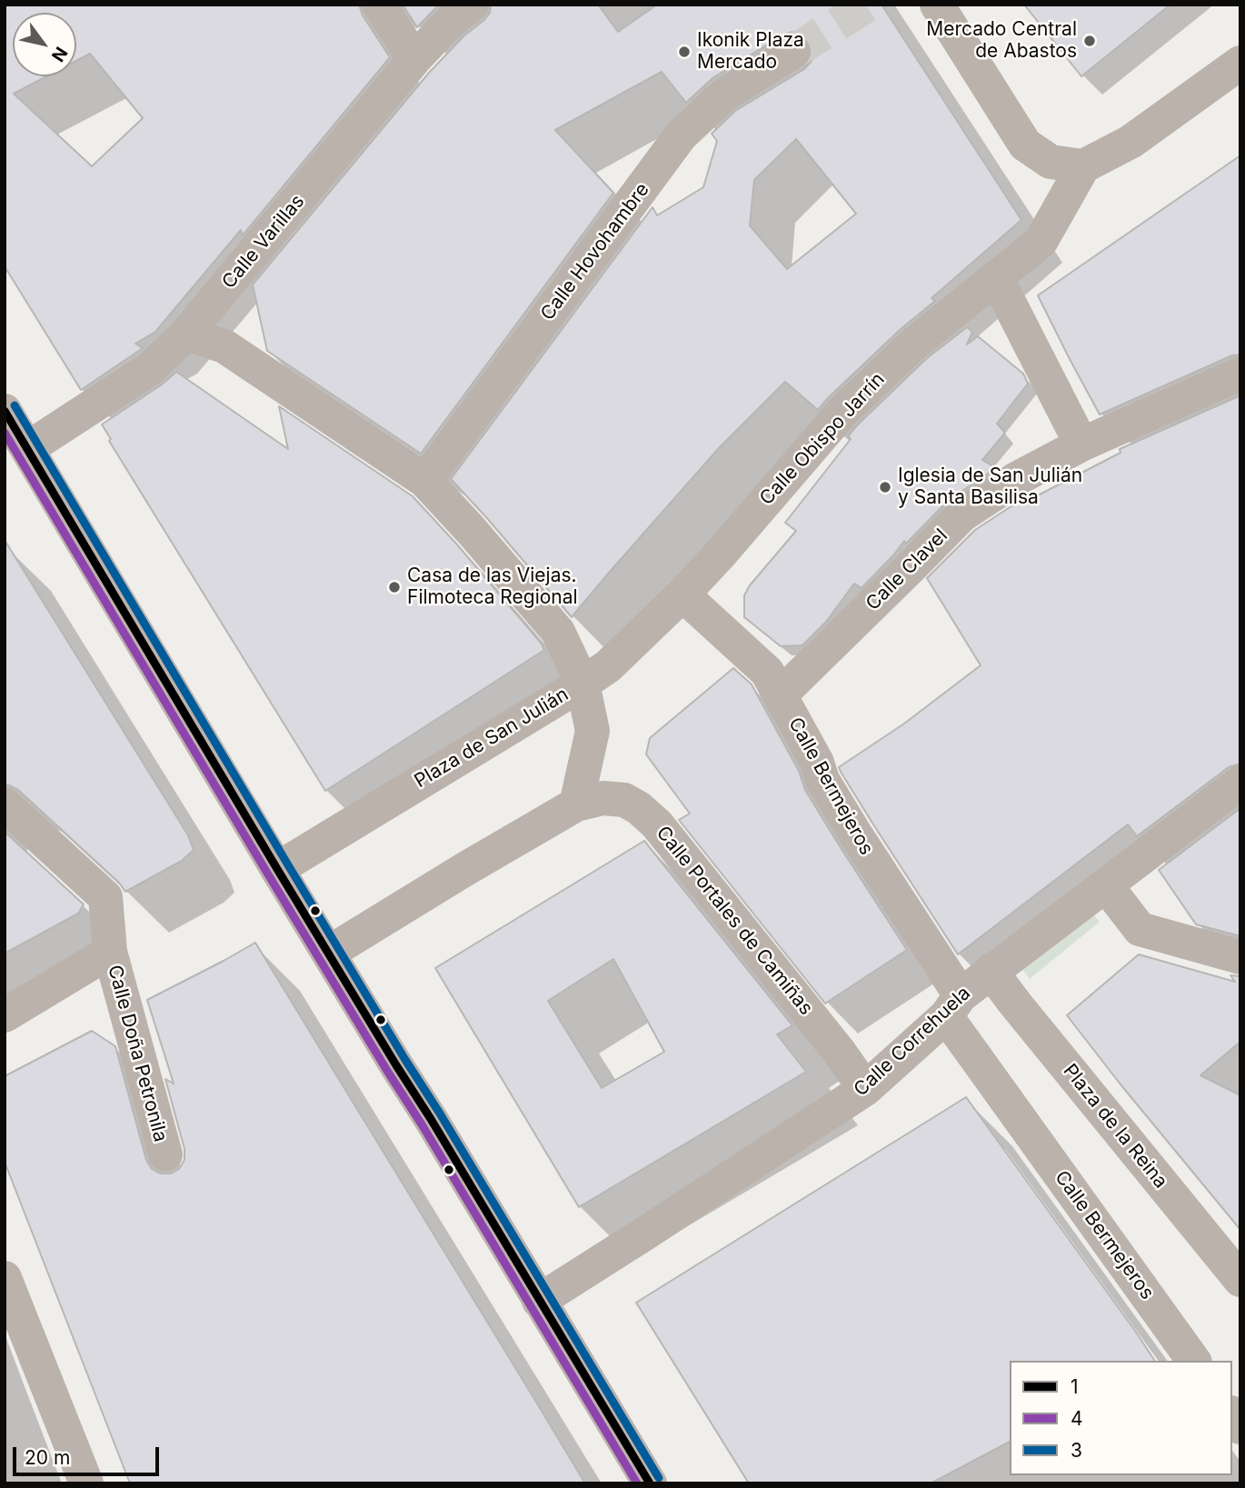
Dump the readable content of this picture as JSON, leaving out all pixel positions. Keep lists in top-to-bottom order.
{
  "streets": {
    "street": [
      "Calle Varillas",
      "Calle Hovohambre",
      "Calle Obispo Jarrín",
      "Calle Clavel",
      "Plaza de San Julián",
      "Calle Bermejeros",
      "Calle Portales de Camiñas",
      "Calle Correhuela",
      "Calle Doña Petronila",
      "Plaza de la Reina"
    ]
  },
  "crossings": [
    ["Calle Obispo Jarrín", "Plaza de San Julián"],
    ["Calle Obispo Jarrín", "Calle Bermejeros"],
    ["Calle Clavel", "Calle Bermejeros"],
    ["Plaza de San Julián", "Calle Portales de Camiñas"],
    ["Calle Bermejeros", "Calle Correhuela"],
    ["Calle Portales de Camiñas", "Calle Correhuela"],
    ["Calle Correhuela", "Plaza de la Reina"]
  ],
  "places": [
    "Mercado Central de Abastos",
    "Ikonik Plaza Mercado",
    "Iglesia de San Julián y Santa Basilisa",
    "Casa de las Viejas. Filmoteca Regional"
  ],
  "lines": ["transit line 3", "transit line 1", "transit line 4"],
  "legend": ["1", "4", "3"],
  "scale_bar": "20 m",
  "north": "bottom right"
}
